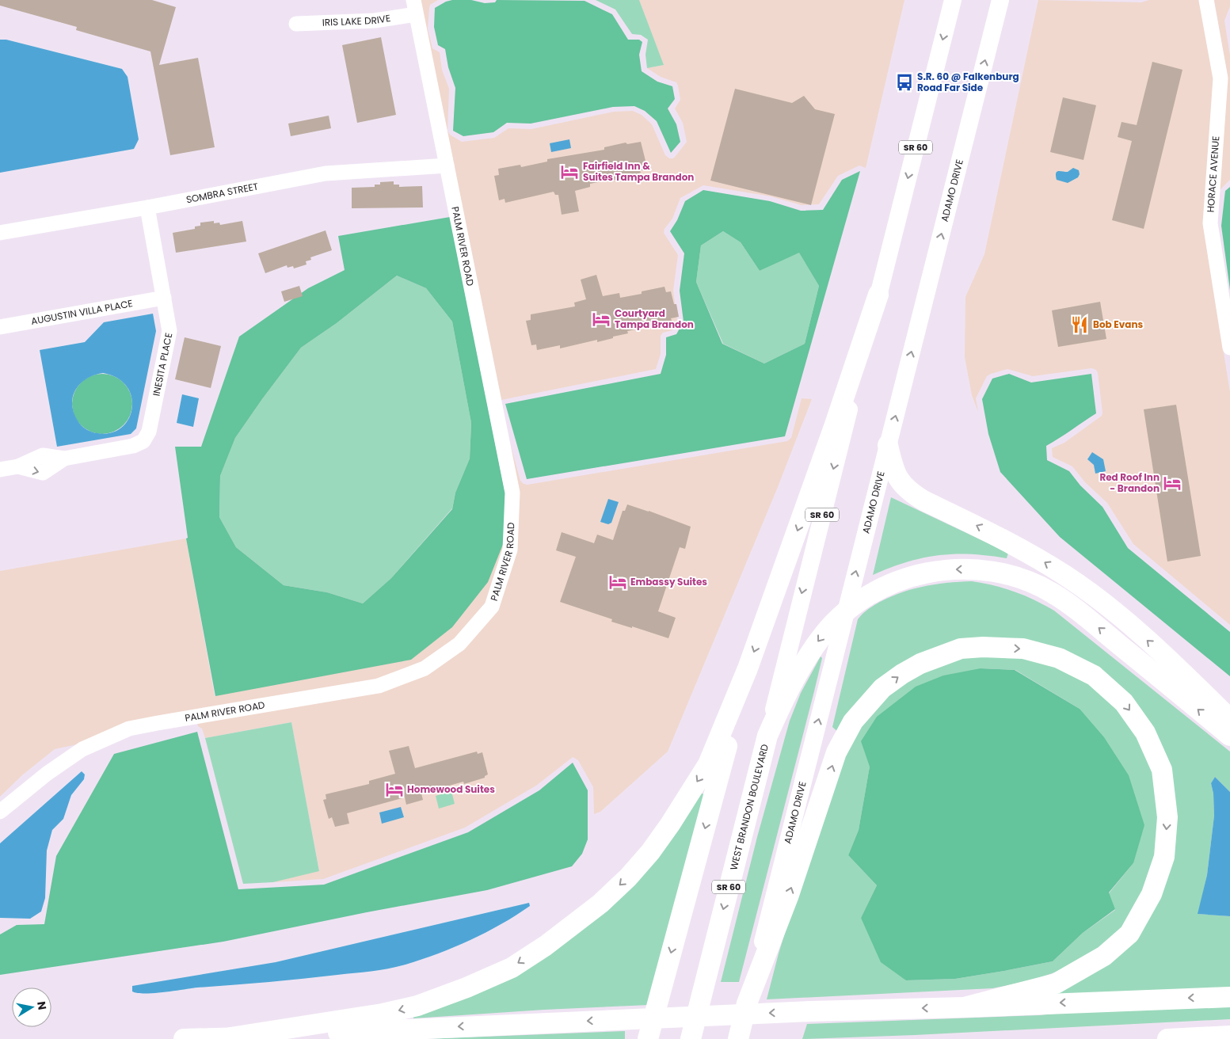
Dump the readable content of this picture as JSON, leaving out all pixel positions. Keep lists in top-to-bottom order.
{
  "streets": {
    "highway": ["SR 60", "WEST BRANDON BOULEVARD"],
    "main road": ["ADAMO DRIVE"],
    "street": [
      "IRIS LAKE DRIVE",
      "HORACE AVENUE",
      "SOMBRA STREET",
      "PALM RIVER ROAD",
      "AUGUSTIN VILLA PLACE",
      "INESITA PLACE"
    ]
  },
  "crossings": [
    ["IRIS LAKE DRIVE", "PALM RIVER ROAD"],
    ["SR 60", "WEST BRANDON BOULEVARD"],
    ["ADAMO DRIVE", "WEST BRANDON BOULEVARD"],
    ["SOMBRA STREET", "PALM RIVER ROAD"],
    ["SOMBRA STREET", "INESITA PLACE"],
    ["AUGUSTIN VILLA PLACE", "INESITA PLACE"]
  ],
  "places": {
    "bus stop": ["S.R. 60 @ Falkenburg Road Far Side"],
    "hotel": [
      "Fairfield Inn & Suites Tampa Brandon",
      "Courtyard Tampa Brandon",
      "Red Roof Inn - Brandon",
      "Embassy Suites",
      "Homewood Suites"
    ],
    "restaurant": ["Bob Evans"]
  },
  "north": "right"
}
